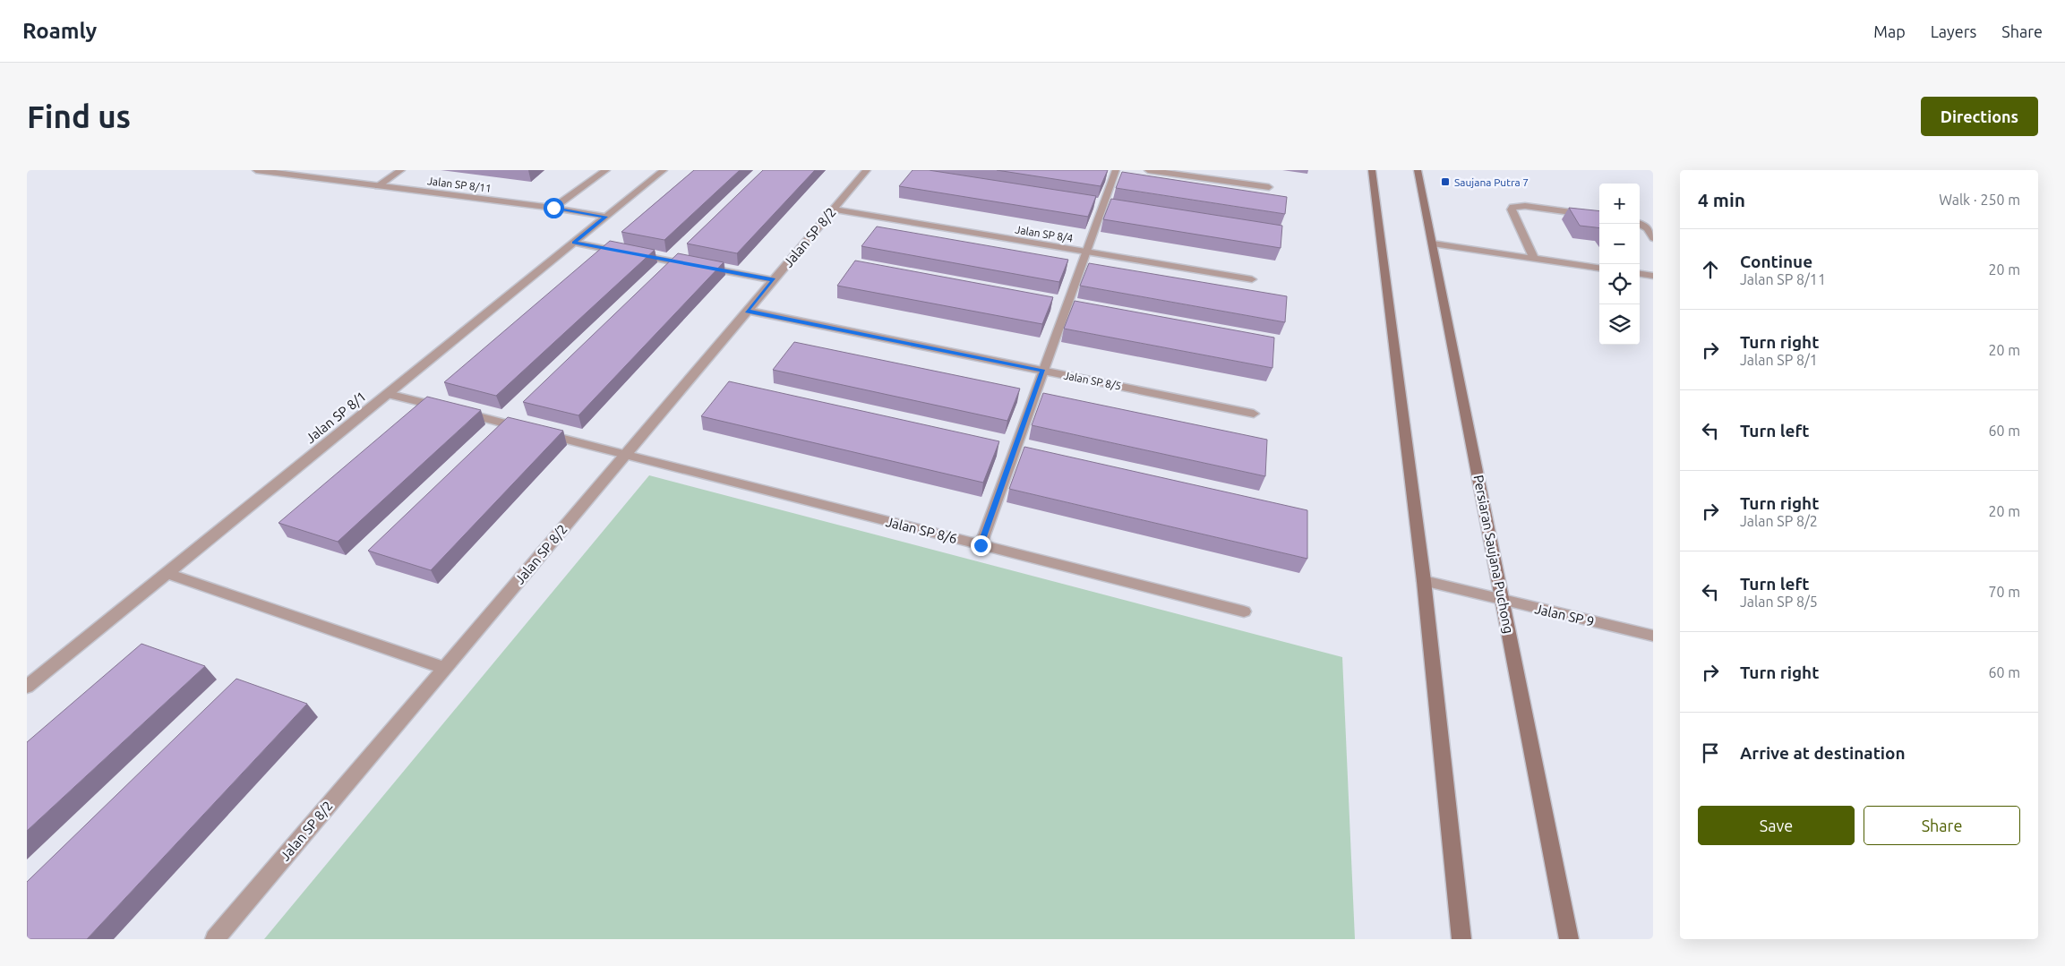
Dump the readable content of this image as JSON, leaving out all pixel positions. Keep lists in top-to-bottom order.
{
  "streets": {
    "street": [
      "Jalan SP 8/11",
      "Jalan SP 8/4",
      "Jalan SP 8/2",
      "Jalan SP 8/5",
      "Jalan SP 8/1",
      "Jalan SP 8/6",
      "Persiaran Saujana Puchong",
      "Jalan SP 9"
    ]
  },
  "crossings": [
    ["Jalan SP 8/11", "Jalan SP 8/1"],
    ["Jalan SP 8/4", "Jalan SP 8/2"],
    ["Jalan SP 8/2", "Jalan SP 8/5"],
    ["Jalan SP 8/2", "Jalan SP 8/6"],
    ["Jalan SP 8/1", "Jalan SP 8/6"],
    ["Persiaran Saujana Puchong", "Jalan SP 9"]
  ],
  "places": {
    "transit": ["Saujana Putra 7"]
  },
  "page": {
    "header": "Roamly",
    "nav": ["Map", "Layers", "Share"],
    "buttons": [
      "Directions",
      ["Save", "Share"]
    ],
    "title": "Find us",
    "heading": ["4 min", "Walk · 250 m"],
    "map_buttons": ["+", "−"],
    "list": [
      ["Continue", "Jalan SP 8/11", "20 m"],
      ["Turn right", "Jalan SP 8/1", "20 m"],
      ["Turn left", "60 m"],
      ["Turn right", "Jalan SP 8/2", "20 m"],
      ["Turn left", "Jalan SP 8/5", "70 m"],
      ["Turn right", "60 m"],
      "Arrive at destination"
    ]
  }
}
